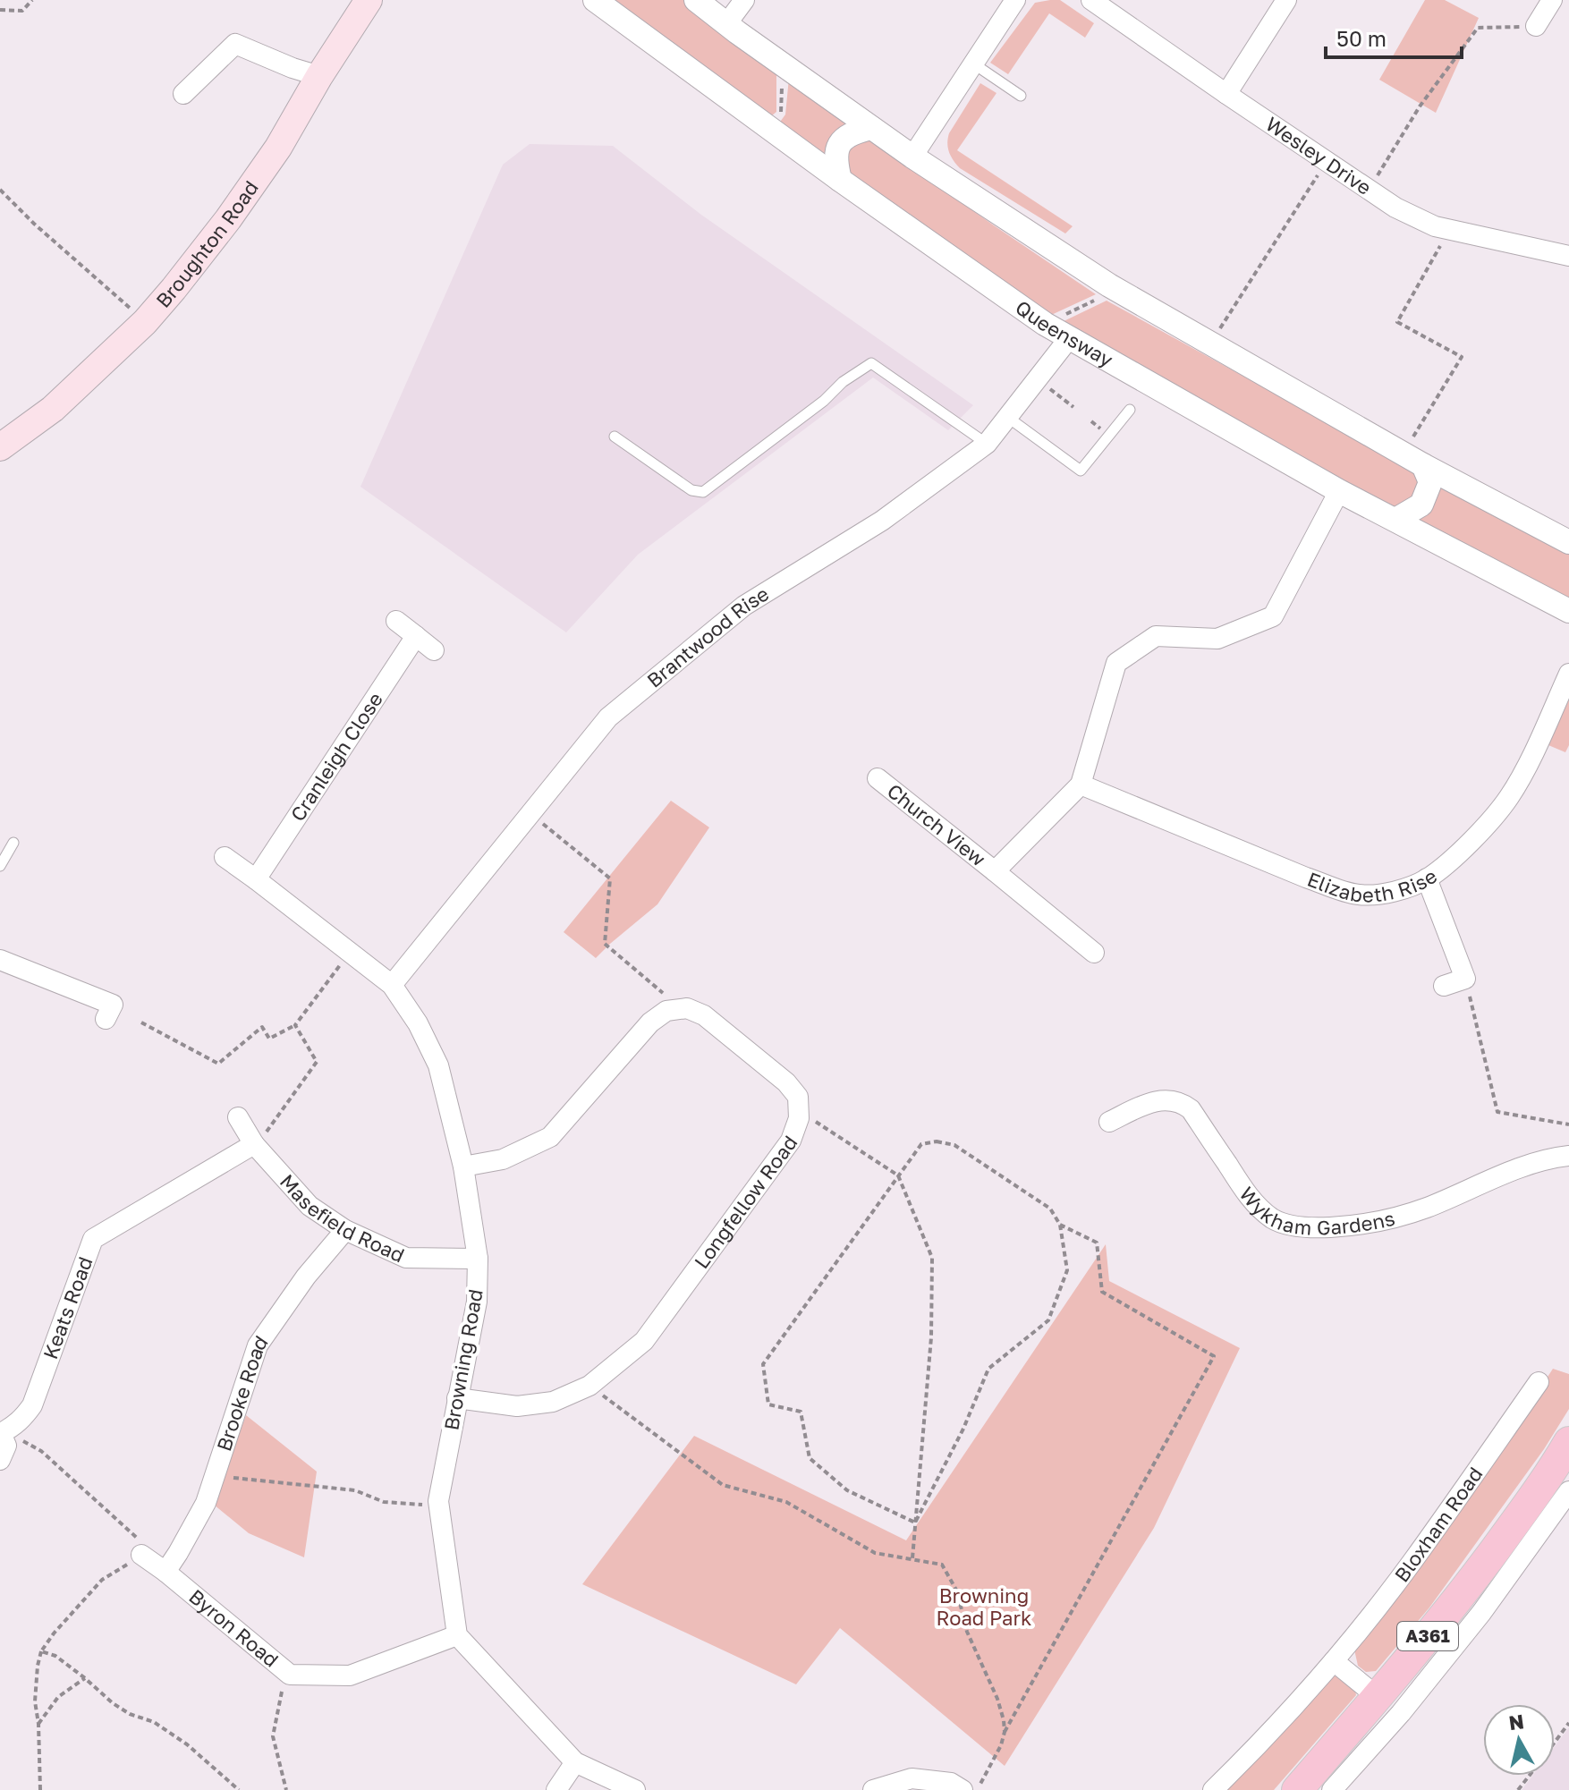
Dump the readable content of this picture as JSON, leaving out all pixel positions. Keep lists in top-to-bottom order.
{
  "streets": {
    "main road": ["Broughton Road", "A361"],
    "street": [
      "Wesley Drive",
      "Queensway",
      "Brantwood Rise",
      "Cranleigh Close",
      "Church View",
      "Elizabeth Rise",
      "Wykham Gardens",
      "Longfellow Road",
      "Masefield Road",
      "Keats Road",
      "Browning Road",
      "Brooke Road",
      "Bloxham Road",
      "Byron Road"
    ]
  },
  "crossings": [
    ["Queensway", "Brantwood Rise"],
    ["Queensway", "Church View"],
    ["Brantwood Rise", "Browning Road"],
    ["Cranleigh Close", "Browning Road"],
    ["Church View", "Elizabeth Rise"],
    ["Longfellow Road", "Browning Road"],
    ["Masefield Road", "Keats Road"],
    ["Masefield Road", "Browning Road"],
    ["Masefield Road", "Brooke Road"],
    ["Browning Road", "Byron Road"],
    ["Brooke Road", "Byron Road"]
  ],
  "parks": ["Browning Road Park"],
  "scale_bar": "50 m",
  "north": "top"
}
